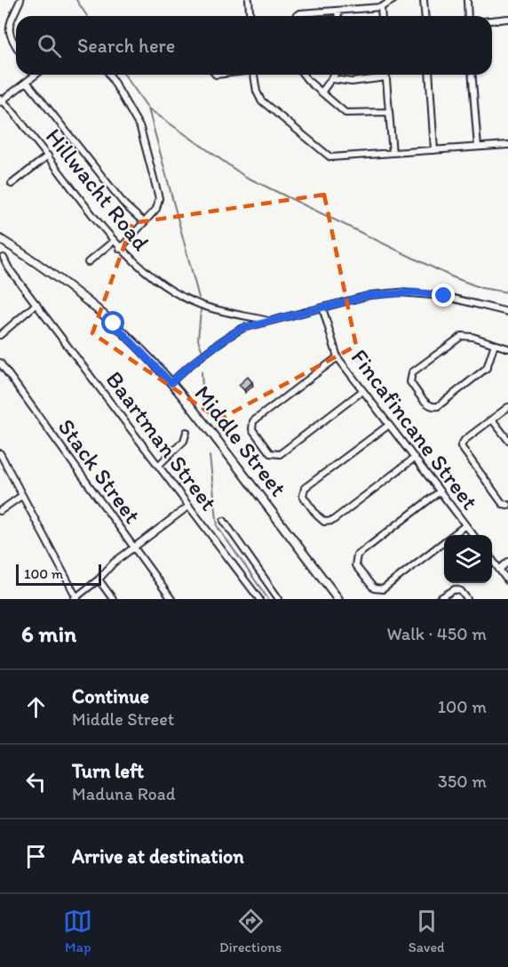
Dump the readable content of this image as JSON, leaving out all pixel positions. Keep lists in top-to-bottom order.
{
  "streets": {
    "main road": ["Middle Street"],
    "street": [
      "Hillwacht Road",
      "Fincafincane Street",
      "Baartman Street",
      "Stack Street"
    ]
  },
  "scale_bar": "100 m",
  "page": {
    "search": "Search here",
    "scale": "100 m",
    "heading": ["6 min", "Walk · 450 m"],
    "list": [
      ["Continue", "Middle Street", "100 m"],
      ["Turn left", "Maduna Road", "350 m"],
      "Arrive at destination"
    ],
    "nav": ["Map", "Directions", "Saved"]
  }
}
